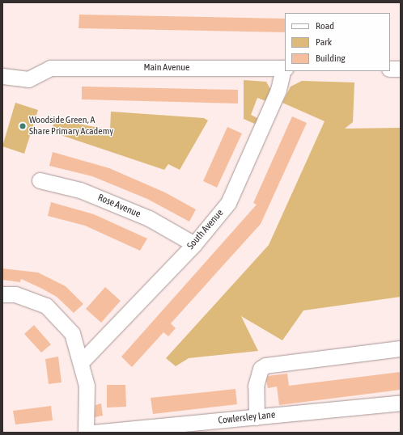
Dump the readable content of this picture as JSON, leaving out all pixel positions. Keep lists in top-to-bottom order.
{
  "streets": {
    "street": [
      "Main Avenue",
      "Rose Avenue",
      "South Avenue",
      "Cowlersley Lane"
    ]
  },
  "crossings": [
    ["Main Avenue", "South Avenue"],
    ["Rose Avenue", "South Avenue"]
  ],
  "places": ["Woodside Green, A Share Primary Academy"],
  "legend": ["Road", "Park", "Building"]
}
